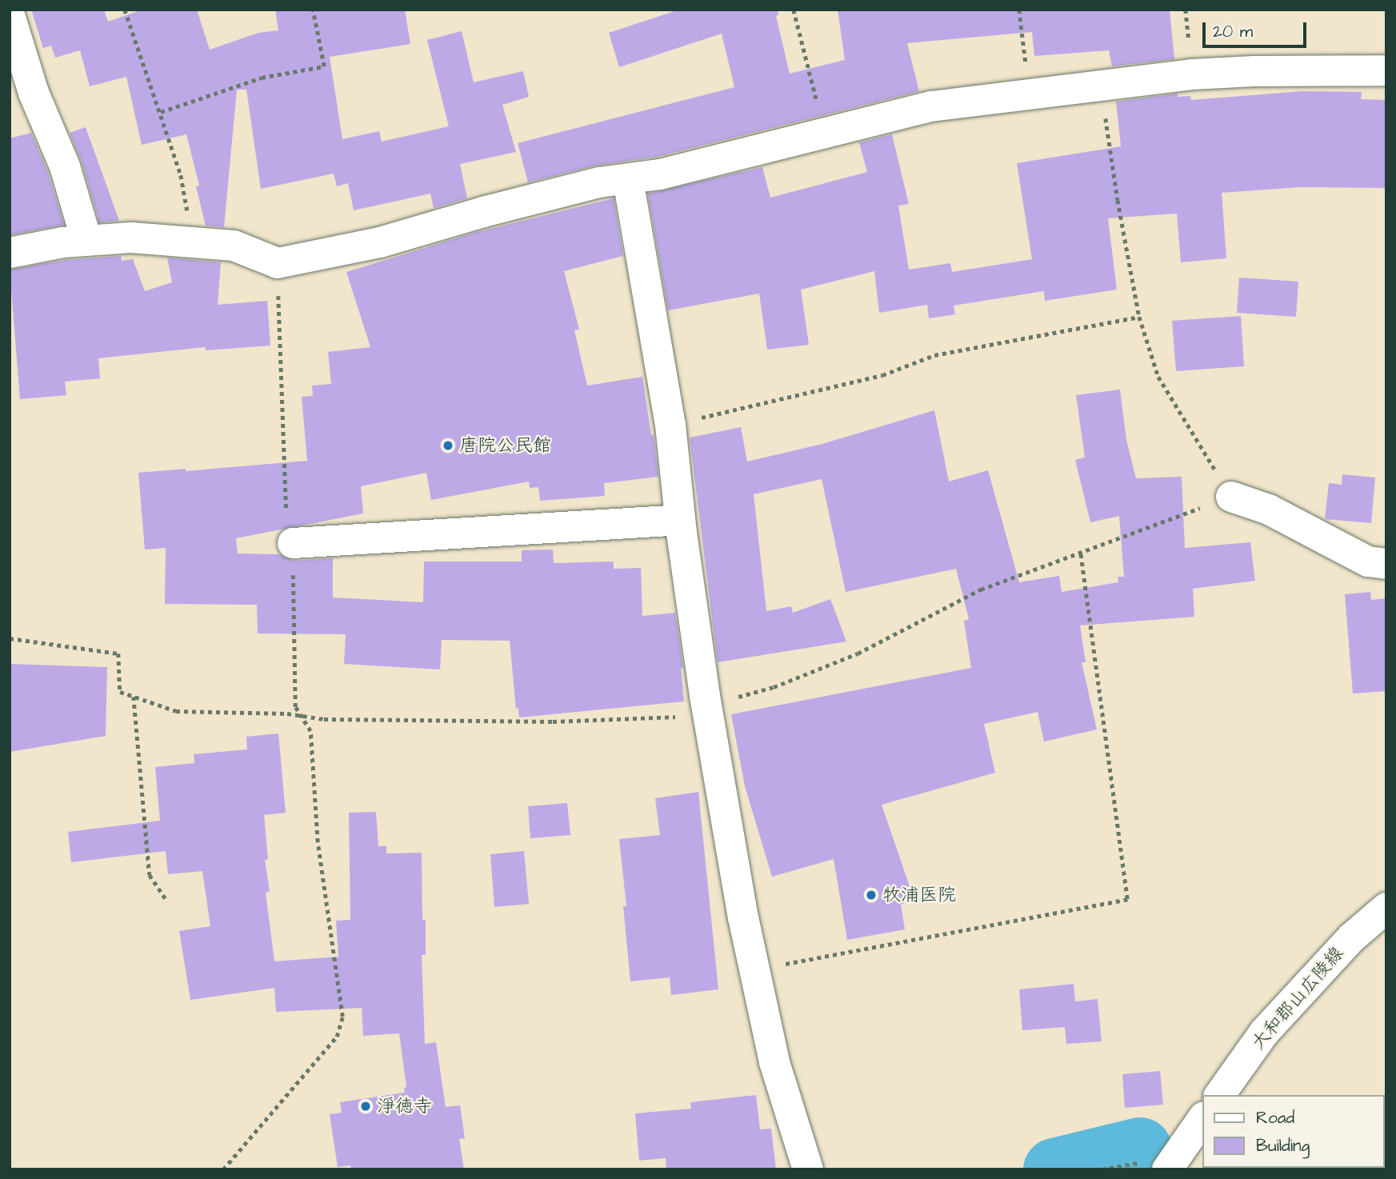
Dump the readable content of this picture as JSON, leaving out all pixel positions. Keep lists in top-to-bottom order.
{
  "streets": {
    "street": ["大和郡山広陵線"]
  },
  "places": ["唐院公民館", "牧浦医院", "淨徳寺"],
  "legend": ["Road", "Building"],
  "scale_bar": "20 m"
}
